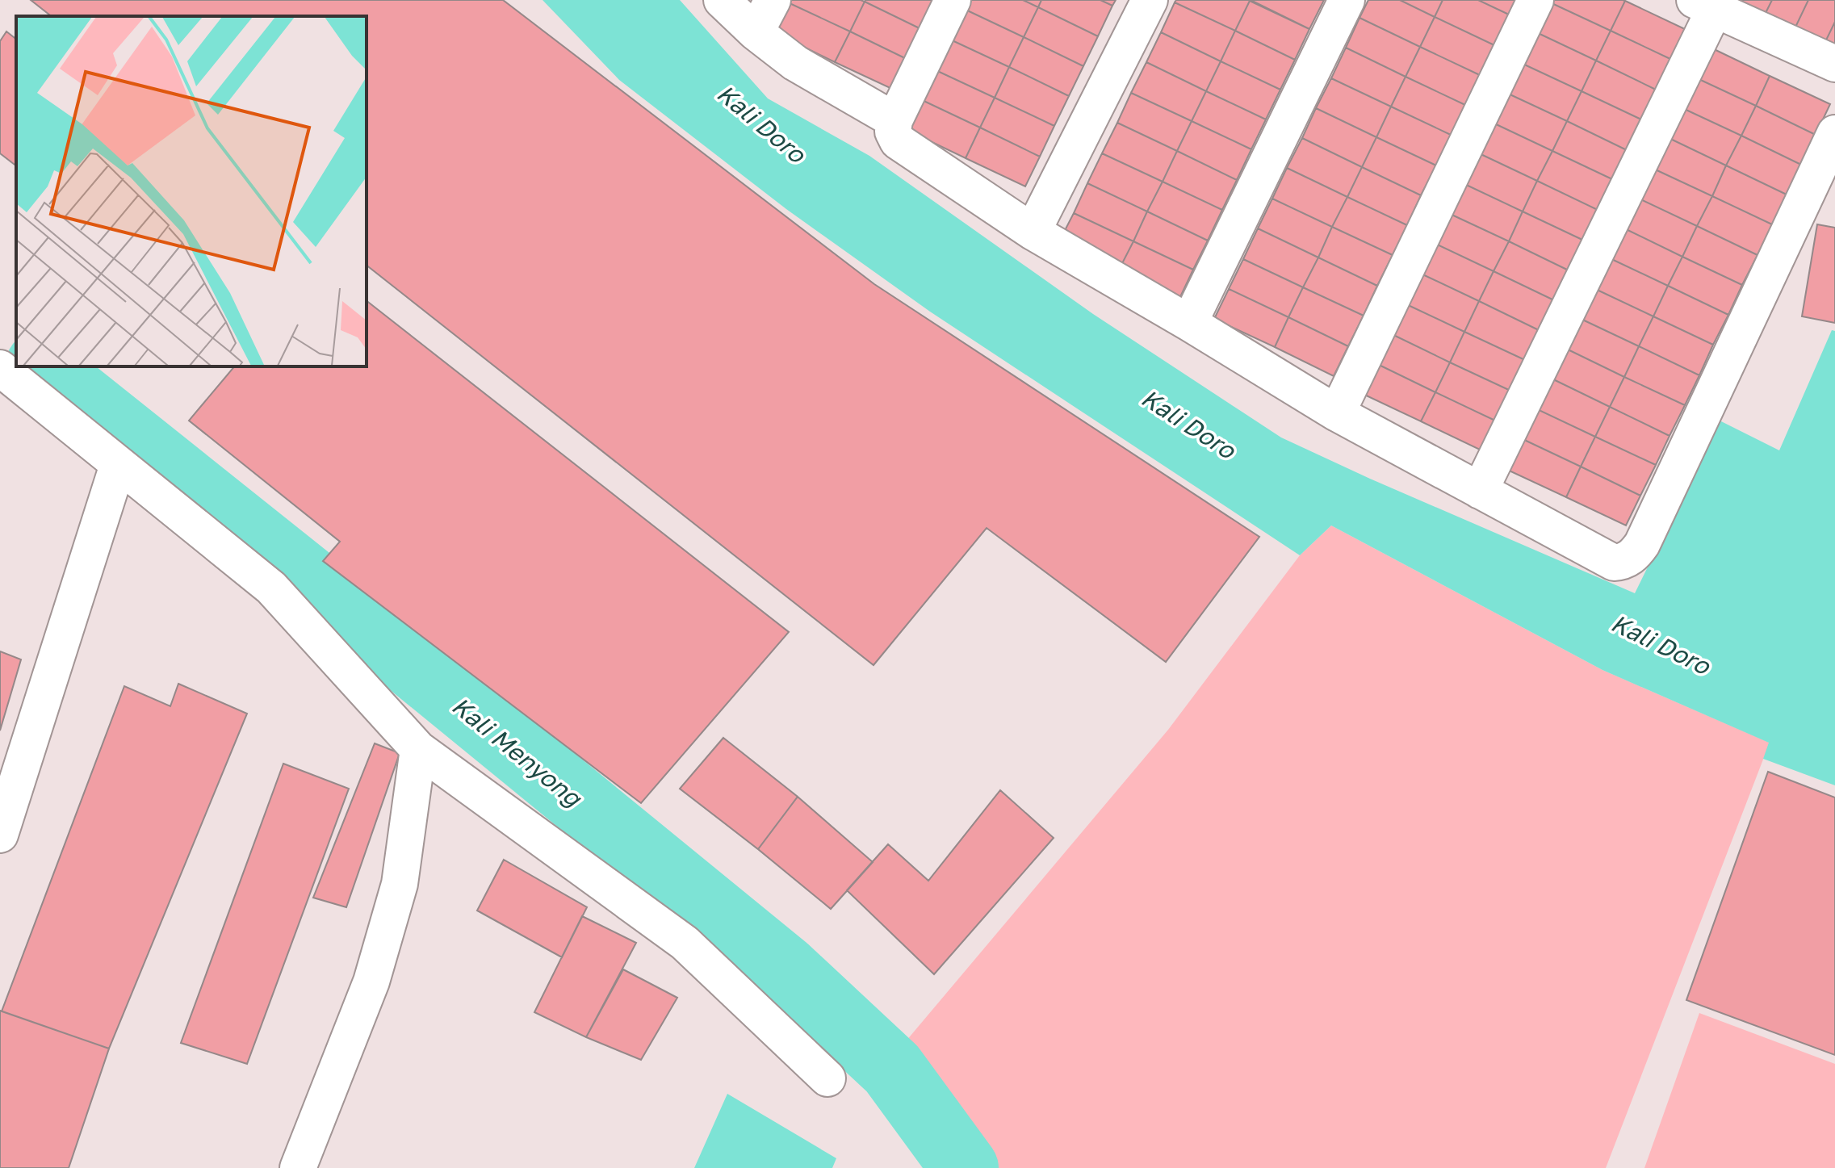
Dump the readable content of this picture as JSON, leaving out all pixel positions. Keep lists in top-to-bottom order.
{
  "water": ["Kali Doro", "Kali Menyong"]
}
